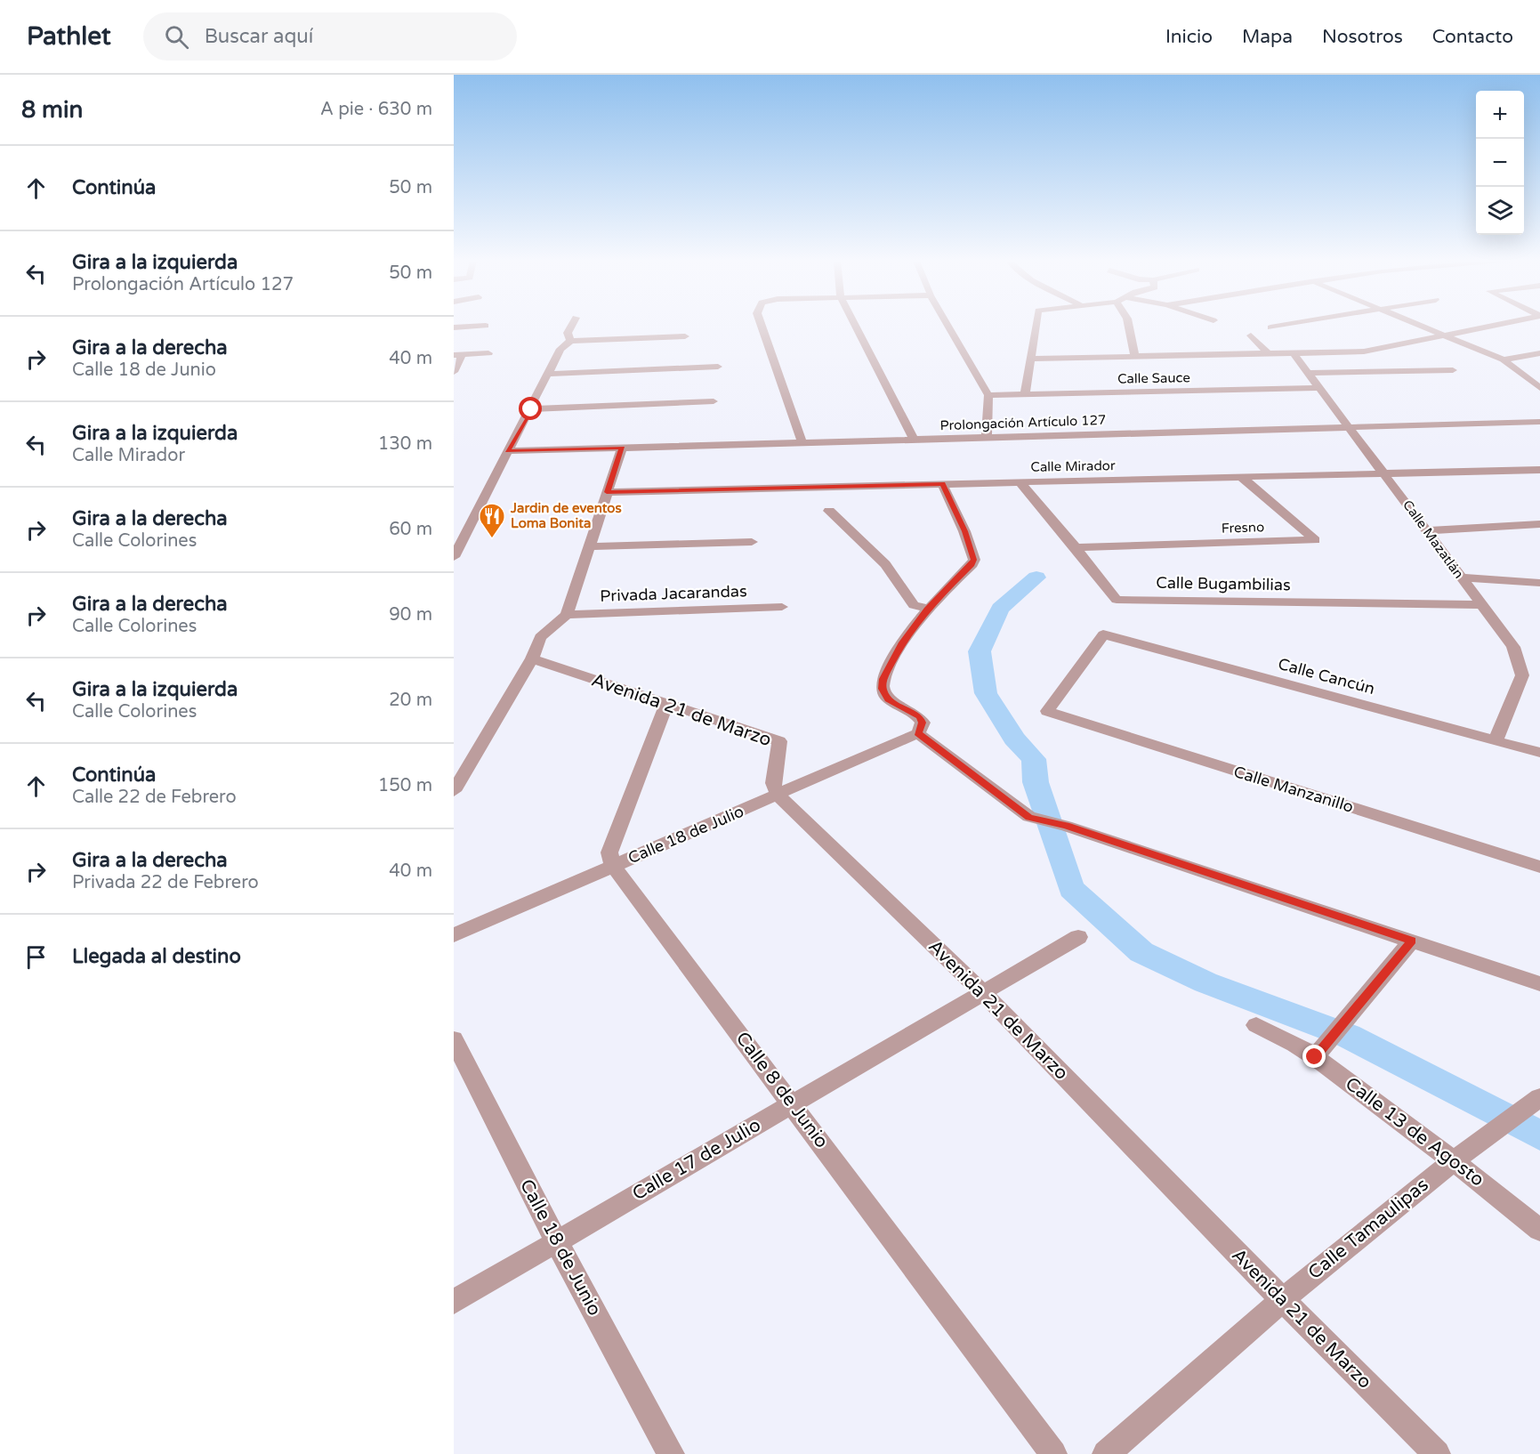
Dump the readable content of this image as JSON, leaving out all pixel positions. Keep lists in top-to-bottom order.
{
  "streets": {
    "street": [
      "Calle Sauce",
      "Prolongación Artículo 127",
      "Calle Mirador",
      "Fresno",
      "Calle Mazatlán",
      "Calle Bugambilias",
      "Privada Jacarandas",
      "Calle Cancún",
      "Avenida 21 de Marzo",
      "Calle Manzanillo",
      "Calle 18 de Julio",
      "Calle 8 de Junio",
      "Calle 13 de Agosto",
      "Calle 17 de Julio",
      "Calle Tamaulipas",
      "Calle 18 de Junio"
    ]
  },
  "crossings": [
    ["Calle Sauce", "Calle Mazatlán"],
    ["Prolongación Artículo 127", "Calle Mazatlán"],
    ["Calle Mirador", "Fresno"],
    ["Calle Mirador", "Calle Mazatlán"],
    ["Calle Mirador", "Calle Bugambilias"],
    ["Fresno", "Calle Bugambilias"],
    ["Calle Mazatlán", "Calle Bugambilias"],
    ["Calle Mazatlán", "Calle Cancún"],
    ["Calle Cancún", "Calle Manzanillo"],
    ["Avenida 21 de Marzo", "Calle 18 de Julio"],
    ["Avenida 21 de Marzo", "Calle 17 de Julio"],
    ["Avenida 21 de Marzo", "Calle Tamaulipas"],
    ["Calle 18 de Julio", "Calle 8 de Junio"],
    ["Calle 8 de Junio", "Calle 17 de Julio"],
    ["Calle 13 de Agosto", "Calle Tamaulipas"],
    ["Calle 17 de Julio", "Calle 18 de Junio"]
  ],
  "places": {
    "restaurant": ["Jardin de eventos Loma Bonita"]
  },
  "page": {
    "header": "Pathlet",
    "search": "Buscar aquí",
    "nav": [
      "Inicio",
      "Mapa",
      "Nosotros",
      "Contacto"
    ],
    "heading": ["8 min", "A pie · 630 m"],
    "map_buttons": ["+", "−"],
    "list": [
      ["Continúa", "50 m"],
      ["Gira a la izquierda", "Prolongación Artículo 127", "50 m"],
      ["Gira a la derecha", "Calle 18 de Junio", "40 m"],
      ["Gira a la izquierda", "Calle Mirador", "130 m"],
      ["Gira a la derecha", "Calle Colorines", "60 m"],
      ["Gira a la derecha", "Calle Colorines", "90 m"],
      ["Gira a la izquierda", "Calle Colorines", "20 m"],
      ["Continúa", "Calle 22 de Febrero", "150 m"],
      ["Gira a la derecha", "Privada 22 de Febrero", "40 m"],
      "Llegada al destino"
    ]
  }
}
